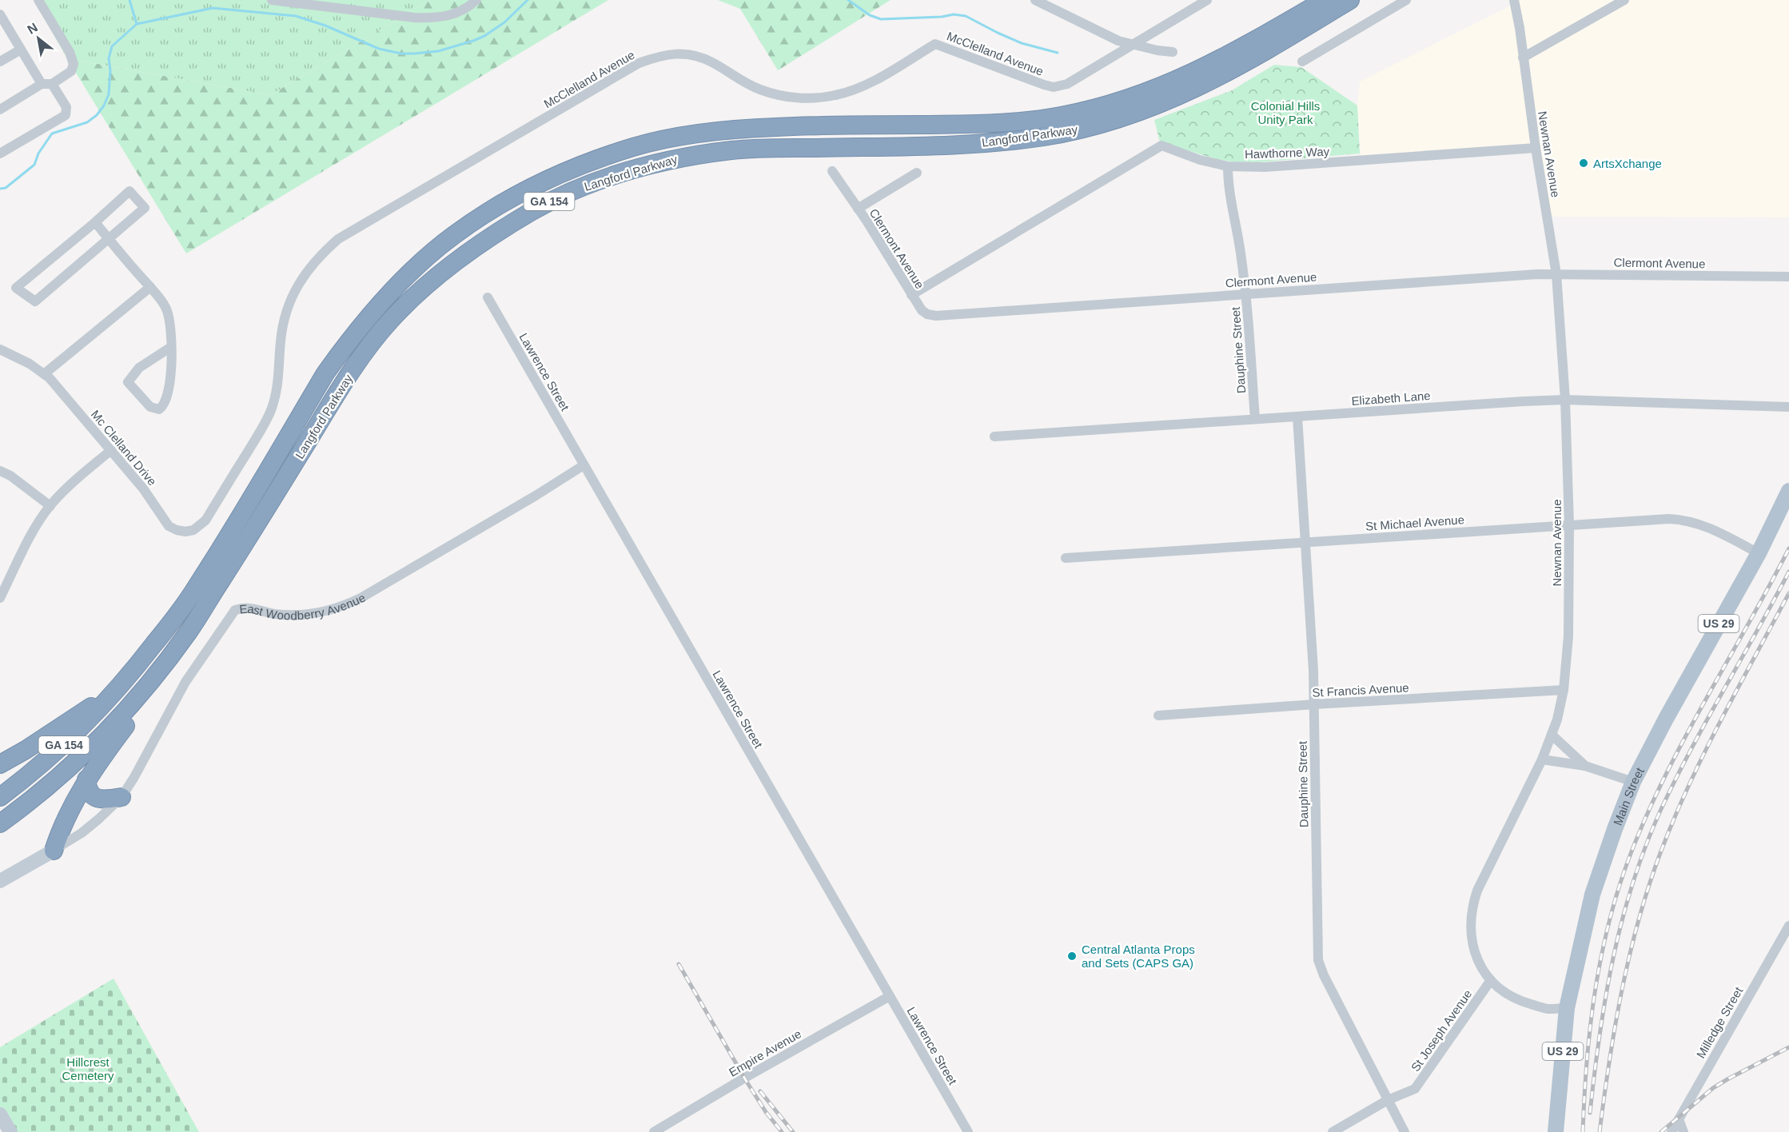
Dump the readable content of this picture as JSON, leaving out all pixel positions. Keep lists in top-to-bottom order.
{
  "streets": {
    "highway": ["Langford Parkway", "GA 154"],
    "main road": ["US 29", "Main Street"],
    "street": [
      "McClelland Avenue",
      "Hawthorne Way",
      "Newnan Avenue",
      "Clermont Avenue",
      "Dauphine Street",
      "Lawrence Street",
      "Elizabeth Lane",
      "Mc Clelland Drive",
      "St Michael Avenue",
      "East Woodberry Avenue",
      "St Francis Avenue",
      "Milledge Street",
      "St Joseph Avenue",
      "Empire Avenue"
    ]
  },
  "crossings": [
    ["McClelland Avenue", "Mc Clelland Drive"],
    ["Hawthorne Way", "Newnan Avenue"],
    ["Hawthorne Way", "Clermont Avenue"],
    ["Hawthorne Way", "Dauphine Street"],
    ["Newnan Avenue", "Clermont Avenue"],
    ["Newnan Avenue", "Elizabeth Lane"],
    ["Newnan Avenue", "St Michael Avenue"],
    ["Newnan Avenue", "St Francis Avenue"],
    ["Newnan Avenue", "Main Street"],
    ["Newnan Avenue", "St Joseph Avenue"],
    ["Clermont Avenue", "Dauphine Street"],
    ["Dauphine Street", "Elizabeth Lane"],
    ["Dauphine Street", "St Michael Avenue"],
    ["Dauphine Street", "St Francis Avenue"],
    ["Dauphine Street", "St Joseph Avenue"],
    ["Lawrence Street", "East Woodberry Avenue"],
    ["Lawrence Street", "Empire Avenue"],
    ["St Michael Avenue", "Main Street"]
  ],
  "parks": ["Colonial Hills Unity Park", "Hillcrest Cemetery"],
  "places": ["ArtsXchange", "Central Atlanta Props and Sets (CAPS GA)"],
  "north": "top left"
}
